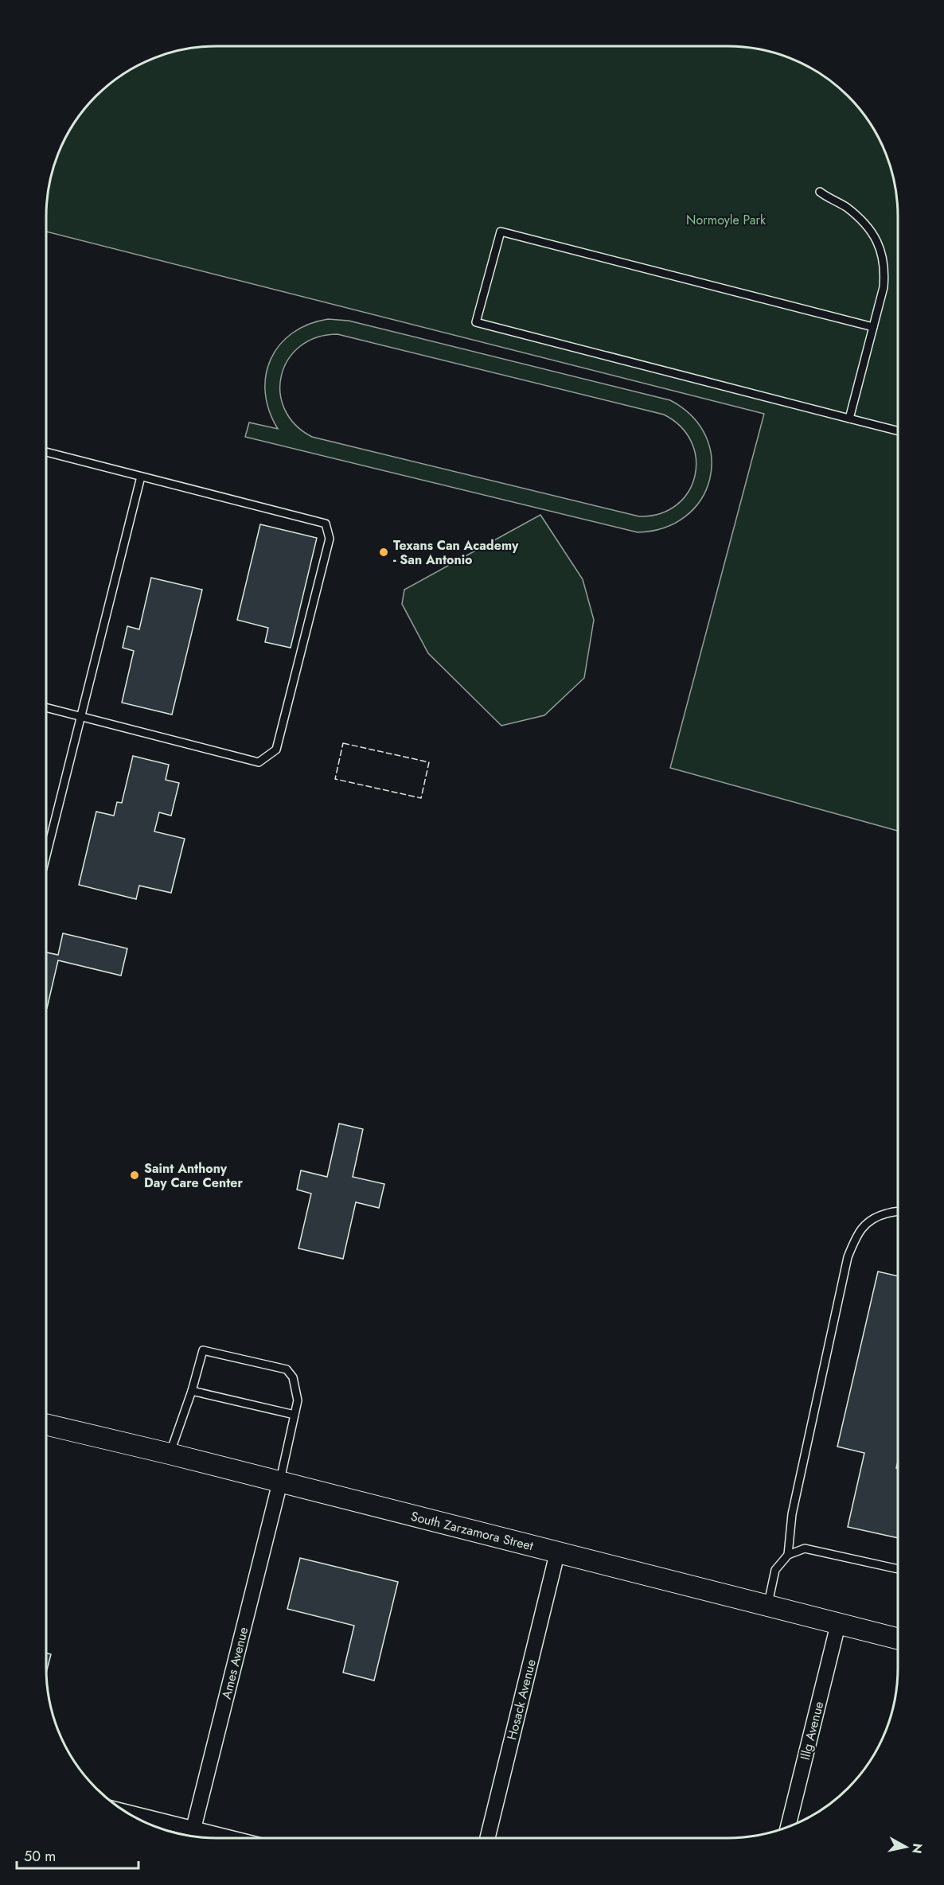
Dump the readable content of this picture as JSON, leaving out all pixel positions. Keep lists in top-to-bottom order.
{
  "streets": {
    "main road": ["South Zarzamora Street"],
    "street": ["Ames Avenue", "Hosack Avenue", "Illg Avenue"]
  },
  "crossings": [
    ["South Zarzamora Street", "Ames Avenue"],
    ["South Zarzamora Street", "Hosack Avenue"],
    ["South Zarzamora Street", "Illg Avenue"]
  ],
  "parks": ["Normoyle Park"],
  "places": ["Texans Can Academy - San Antonio", "Saint Anthony Day Care Center"],
  "scale_bar": "50 m",
  "north": "right"
}
